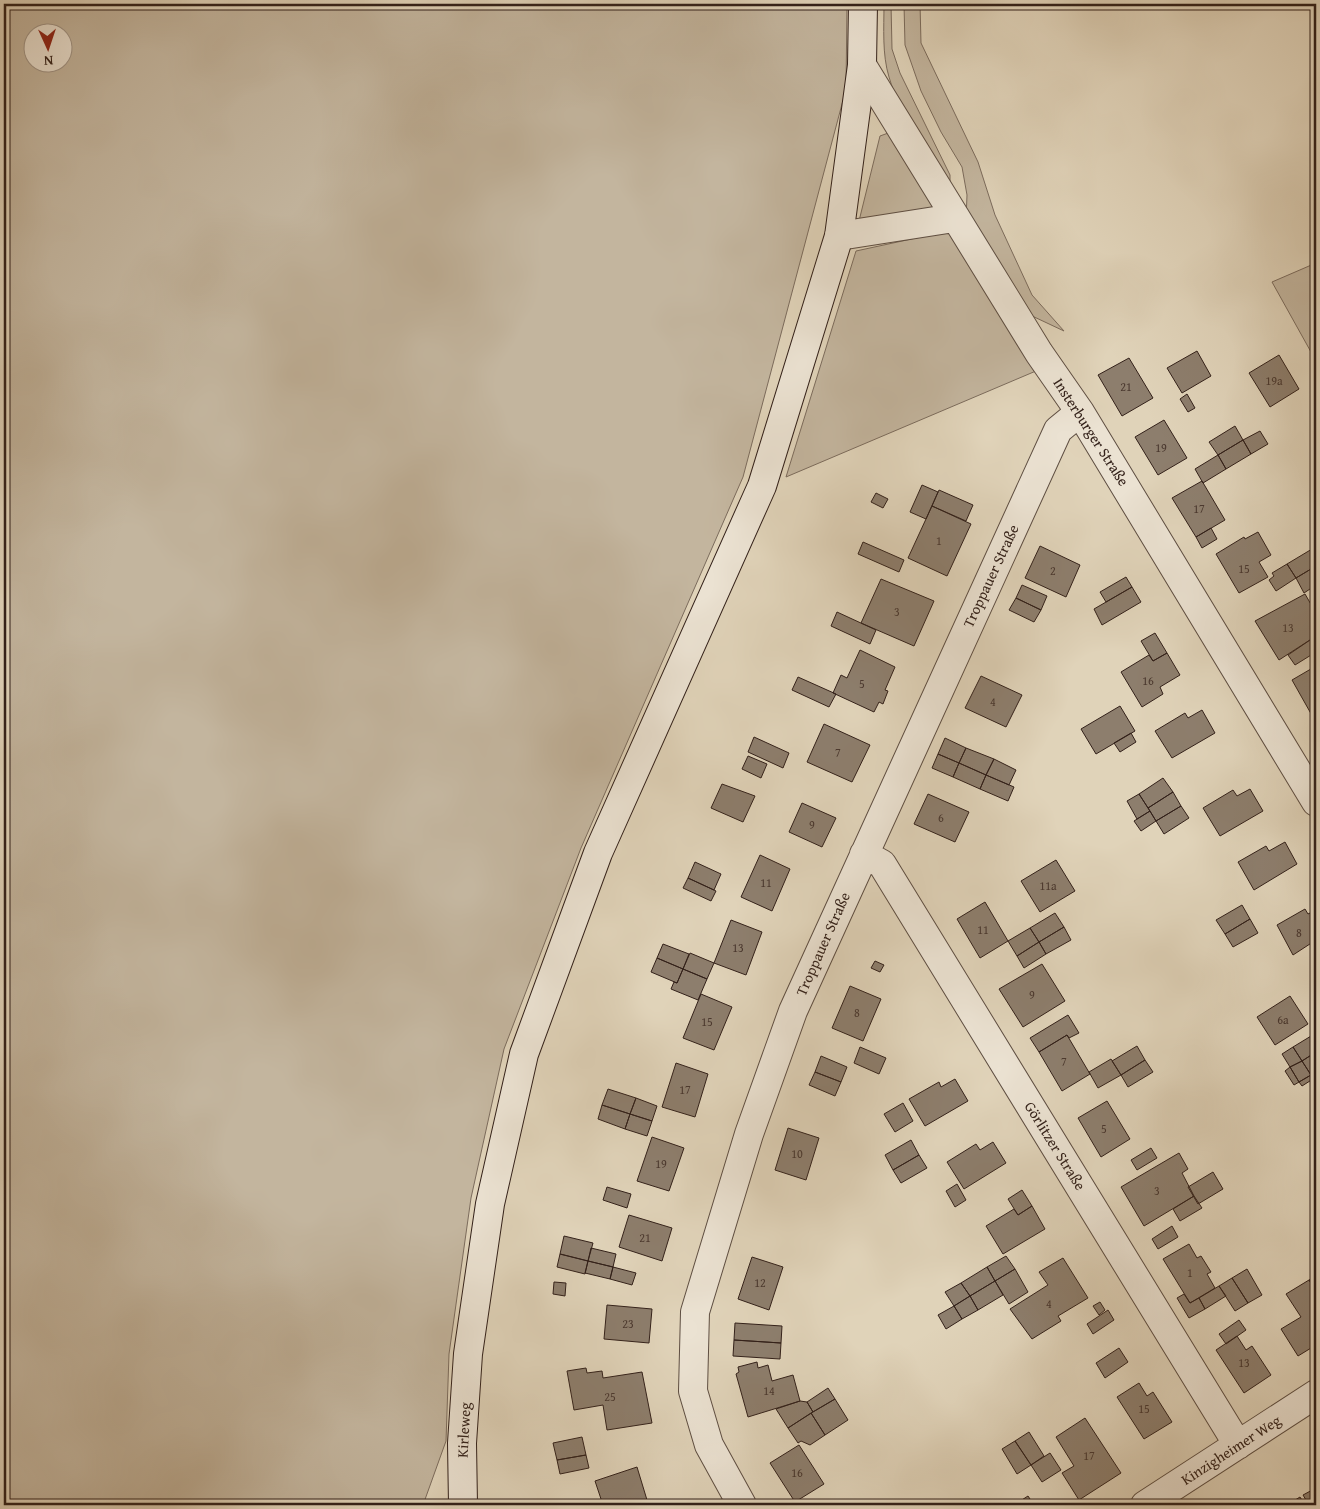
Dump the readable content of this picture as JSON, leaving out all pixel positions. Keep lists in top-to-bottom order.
{
  "streets": {
    "street": [
      "Insterburger Straße",
      "Troppauer Straße",
      "Görlitzer Straße",
      "Kirleweg",
      "Kinzigheimer Weg"
    ]
  },
  "crossings": [
    ["Insterburger Straße", "Troppauer Straße"],
    ["Insterburger Straße", "Kirleweg"],
    ["Troppauer Straße", "Görlitzer Straße"],
    ["Görlitzer Straße", "Kinzigheimer Weg"]
  ],
  "house_numbers": [
    "19a",
    "21",
    "19",
    "17",
    "1",
    "15",
    "2",
    "3",
    "13",
    "16",
    "5",
    "4",
    "7",
    "6",
    "9",
    "11",
    "11a",
    "11",
    "8",
    "13",
    "9",
    "8",
    "6a",
    "15",
    "7",
    "17",
    "5",
    "10",
    "19",
    "3",
    "21",
    "1",
    "12",
    "4",
    "23",
    "13",
    "14",
    "25",
    "15",
    "17",
    "16"
  ],
  "north": "bottom"
}
